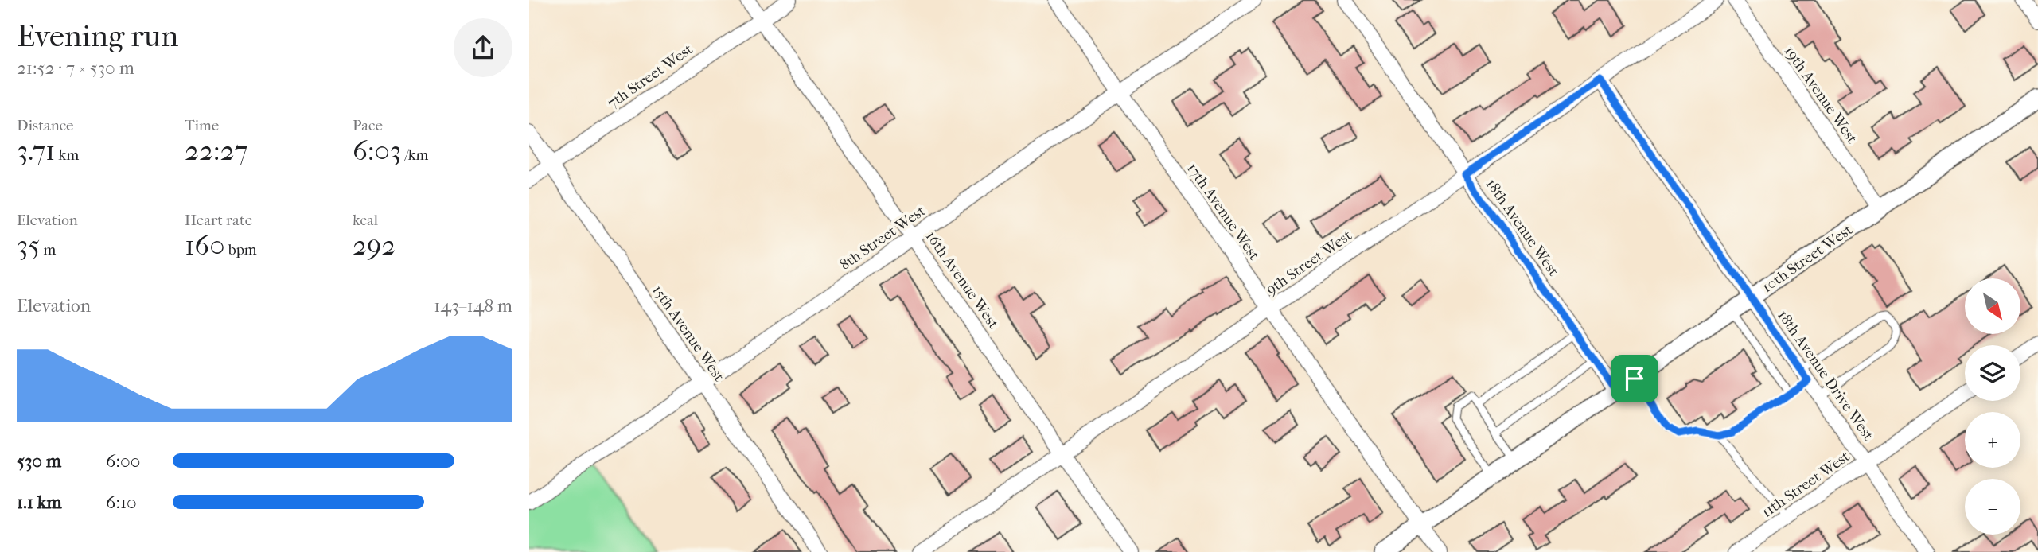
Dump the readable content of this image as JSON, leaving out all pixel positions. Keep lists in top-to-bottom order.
{
  "streets": {
    "street": [
      "7th Street West",
      "19th Avenue West",
      "17th Avenue West",
      "18th Avenue West",
      "8th Street West",
      "10th Street West",
      "9th Street West",
      "16th Avenue West",
      "15th Avenue West",
      "18th Avenue Drive West",
      "11th Street West"
    ]
  },
  "crossings": [
    ["7th Street West", "16th Avenue West"],
    ["7th Street West", "15th Avenue West"],
    ["19th Avenue West", "10th Street West"],
    ["17th Avenue West", "8th Street West"],
    ["17th Avenue West", "10th Street West"],
    ["17th Avenue West", "9th Street West"],
    ["18th Avenue West", "10th Street West"],
    ["18th Avenue West", "9th Street West"],
    ["8th Street West", "16th Avenue West"],
    ["8th Street West", "15th Avenue West"],
    ["10th Street West", "18th Avenue Drive West"],
    ["9th Street West", "16th Avenue West"],
    ["9th Street West", "18th Avenue Drive West"],
    ["18th Avenue Drive West", "11th Street West"]
  ],
  "north": "bottom right",
  "page": {
    "heading": ["Evening run", "21:52 · 7 × 530 m"],
    "stats": [
      ["Distance", "3.71 km"],
      ["Time", "22:27"],
      ["Pace", "6:03 /km"],
      ["Elevation", "35 m"],
      ["Heart rate", "160 bpm"],
      ["kcal", "292"]
    ],
    "map_buttons": ["+", "−"],
    "chart": ["Elevation", "143–148 m"],
    "list": [
      {
        "name": "530 m",
        "note": "6:00"
      },
      {
        "name": "1.1 km",
        "note": "6:10"
      }
    ]
  }
}
